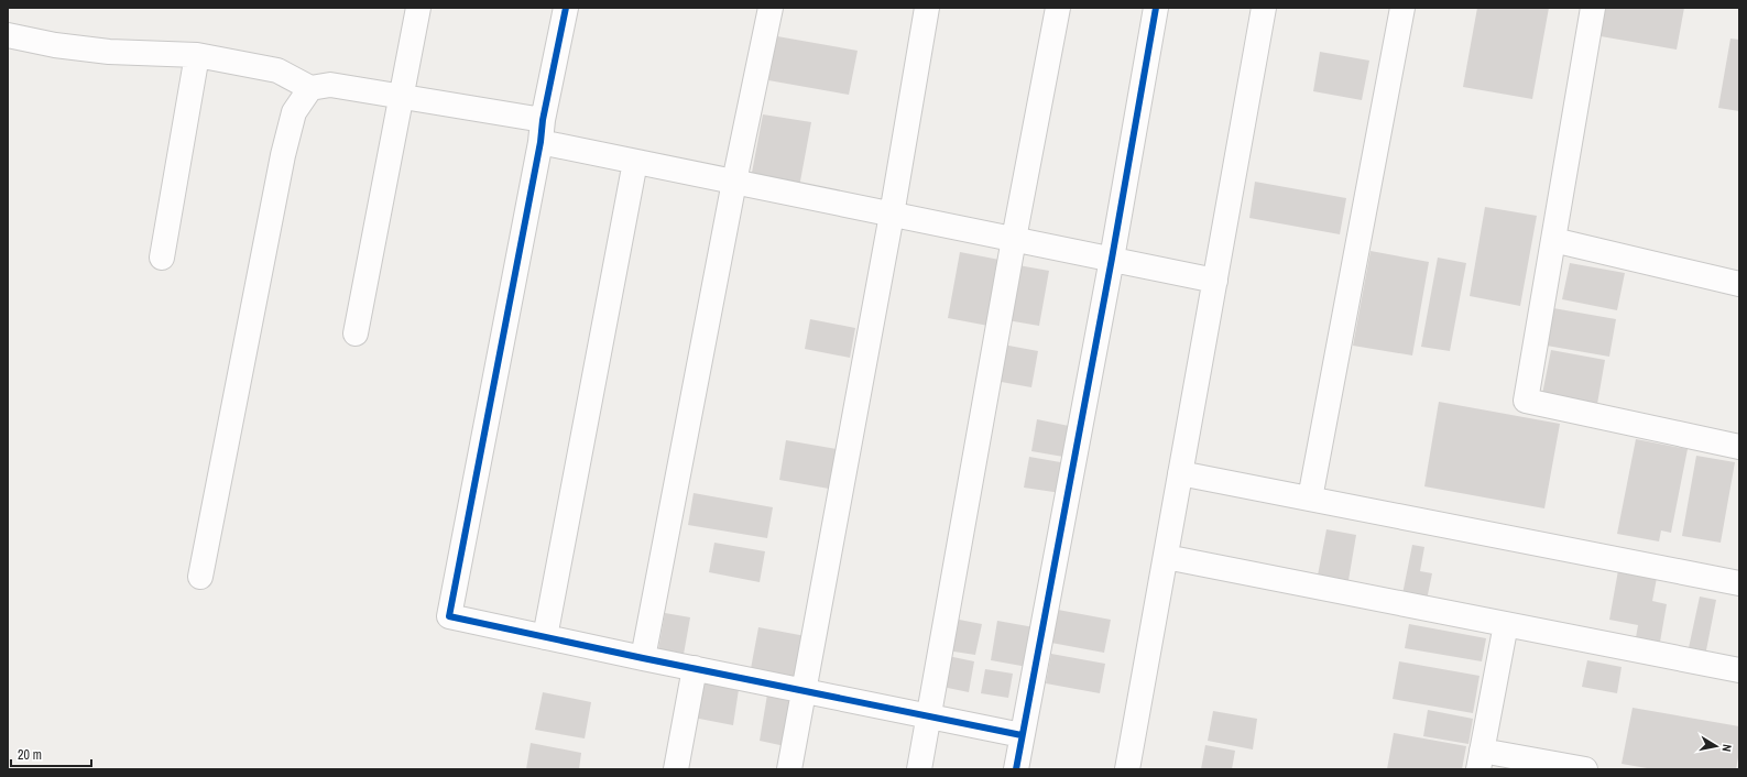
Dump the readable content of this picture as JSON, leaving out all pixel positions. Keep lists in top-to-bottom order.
{
  "scale_bar": "20 m",
  "north": "right"
}
